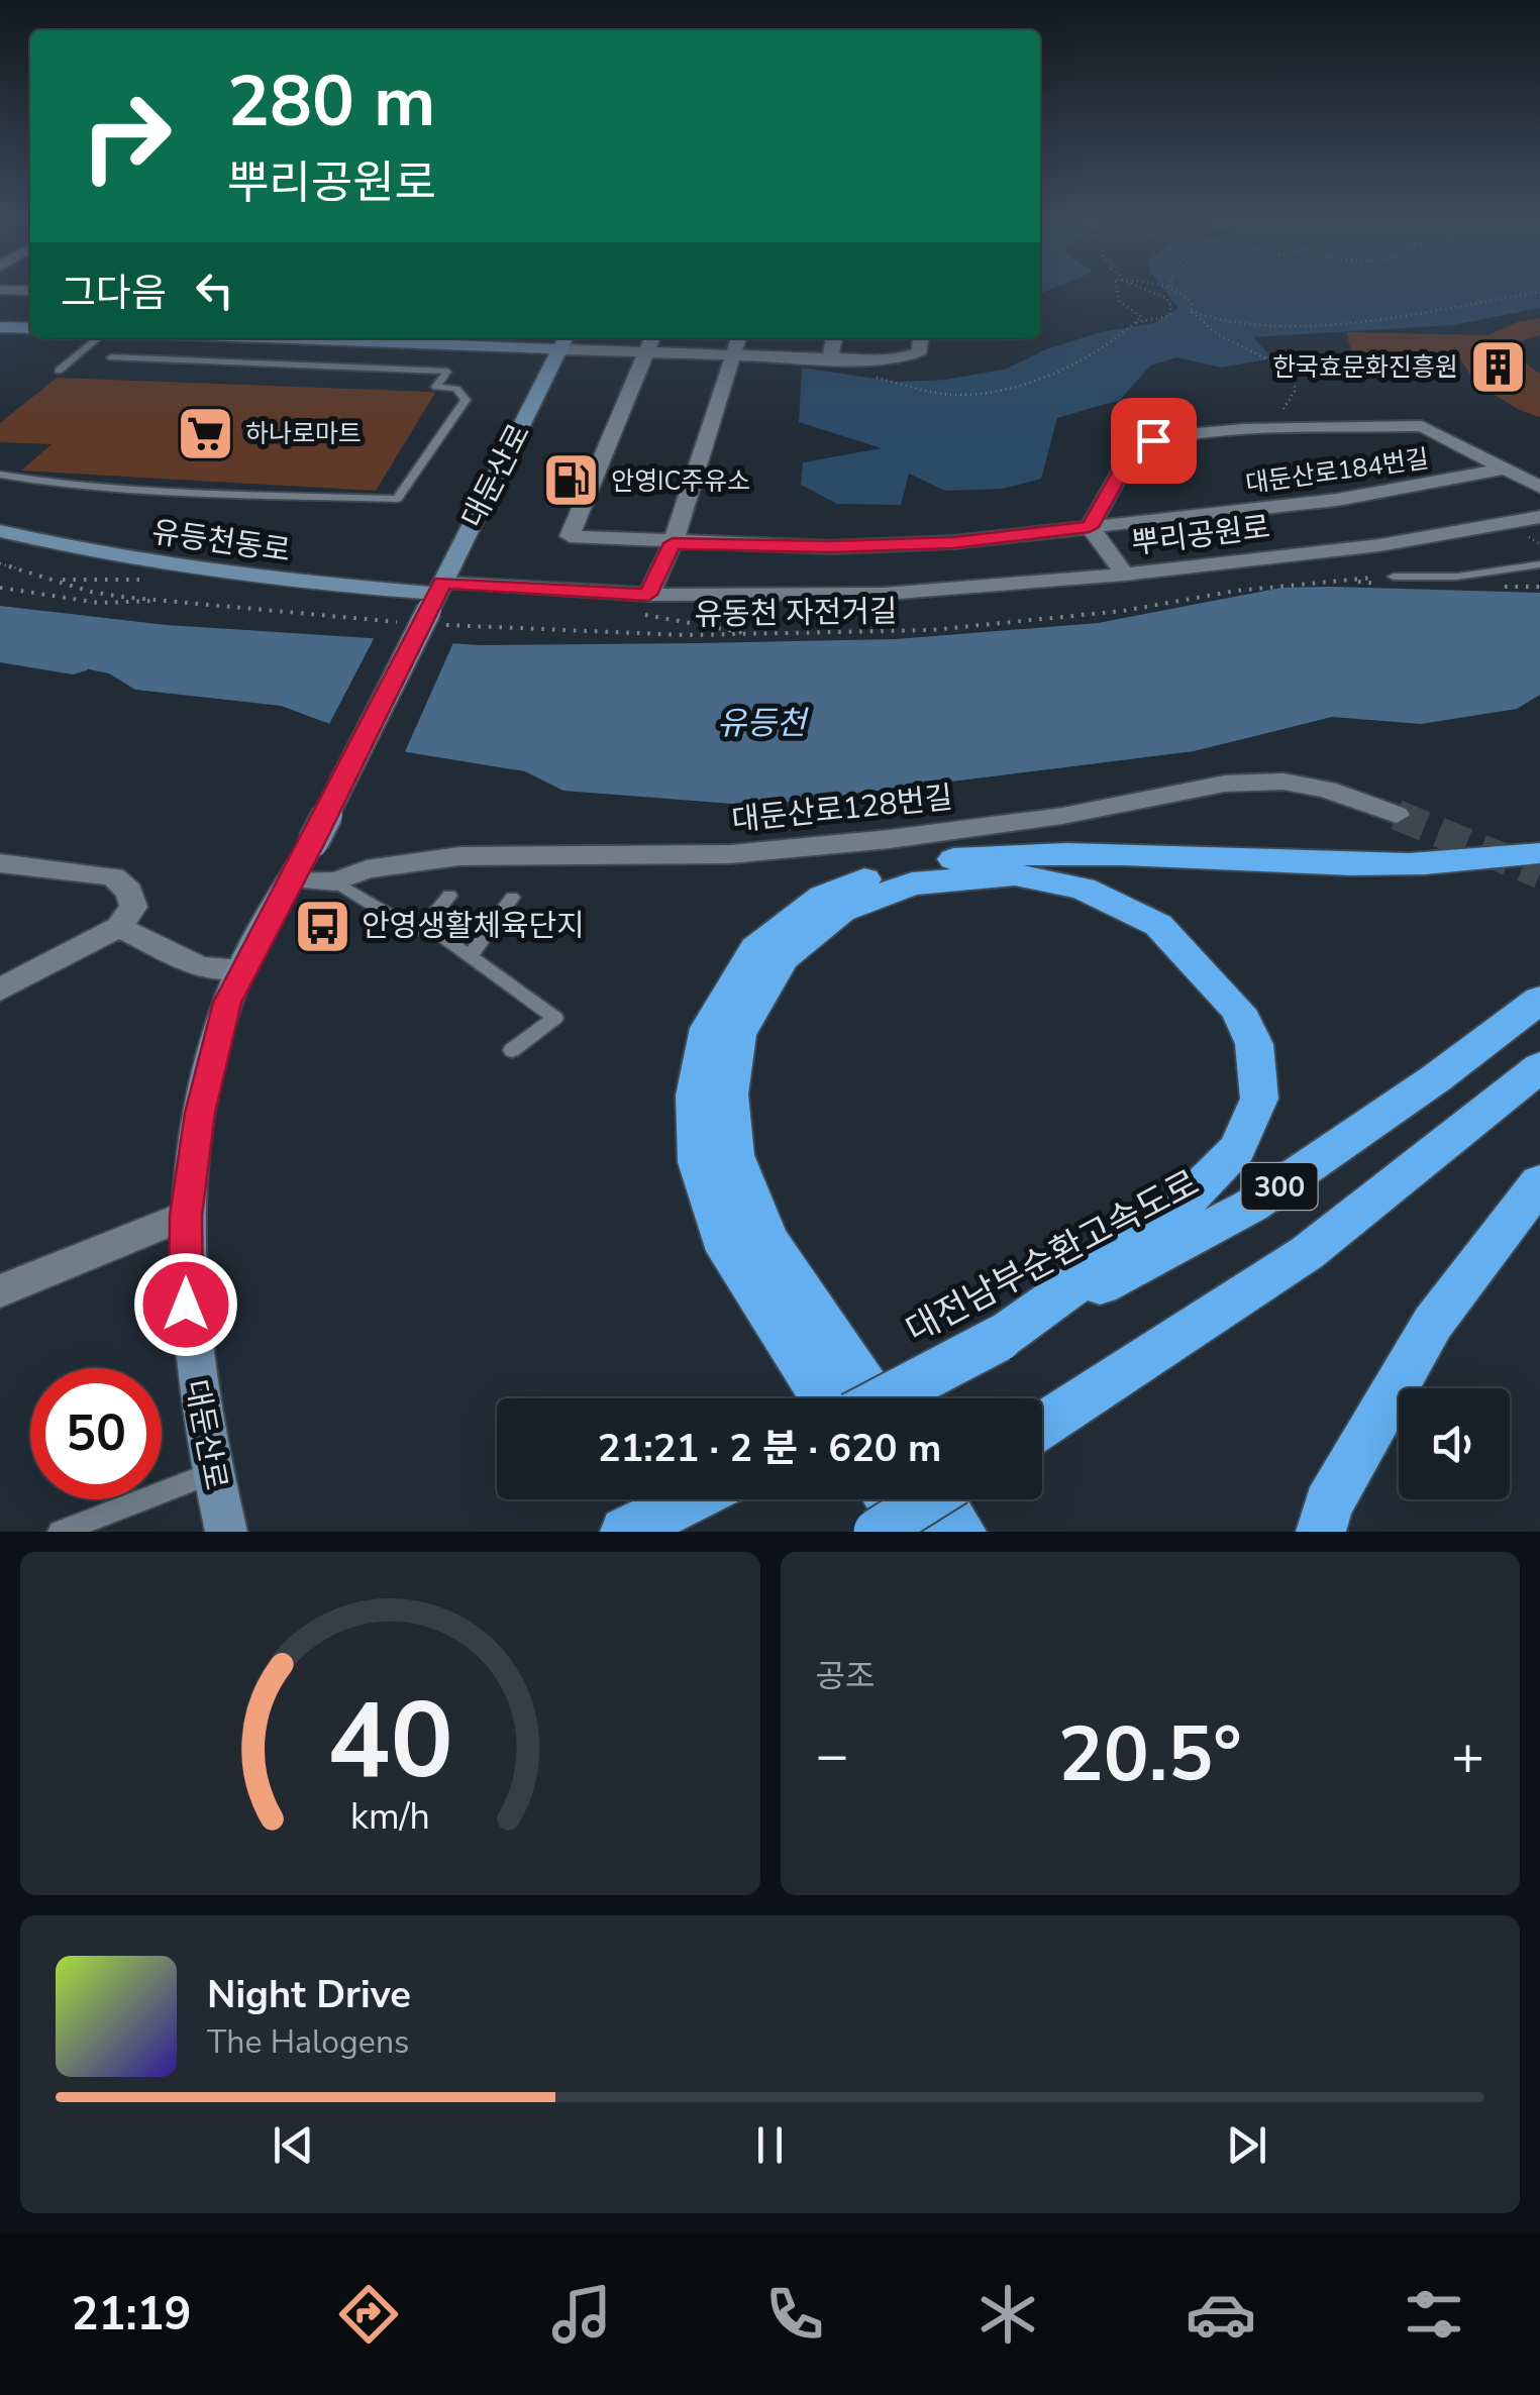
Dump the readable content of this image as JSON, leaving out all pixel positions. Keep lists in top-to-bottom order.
{
  "streets": {
    "highway": ["300", "대전남부순환고속도로"],
    "main road": ["대둔산로", "유등천동로"],
    "street": ["대둔산로184번길", "뿌리공원로", "대둔산로128번길"],
    "path": ["유동천 자전거길"]
  },
  "crossings": [
    ["대둔산로", "뿌리공원로"],
    ["대둔산로", "유등천동로"],
    ["대둔산로", "유동천 자전거길"],
    ["대둔산로", "대둔산로128번길"],
    ["뿌리공원로", "유등천동로"],
    ["뿌리공원로", "유동천 자전거길"],
    ["유등천동로", "유동천 자전거길"]
  ],
  "water": ["유등천"],
  "places": {
    "building": ["한국효문화진흥원"],
    "supermarket": ["하나로마트"],
    "fuel station": ["안영IC주유소"],
    "bus stop": ["안영생활체육단지"]
  },
  "page": {
    "turn": ["280 m", "뿌리공원로"],
    "then": "그다음",
    "limit": "50",
    "trip": "21:21 · 2 분 · 620 m",
    "tile": "공조",
    "heat": ["−", "20.5°", "+"],
    "song": ["Night Drive", "The Halogens"],
    "tabs": "21:19",
    "gauge": ["40", "km/h"]
  }
}
